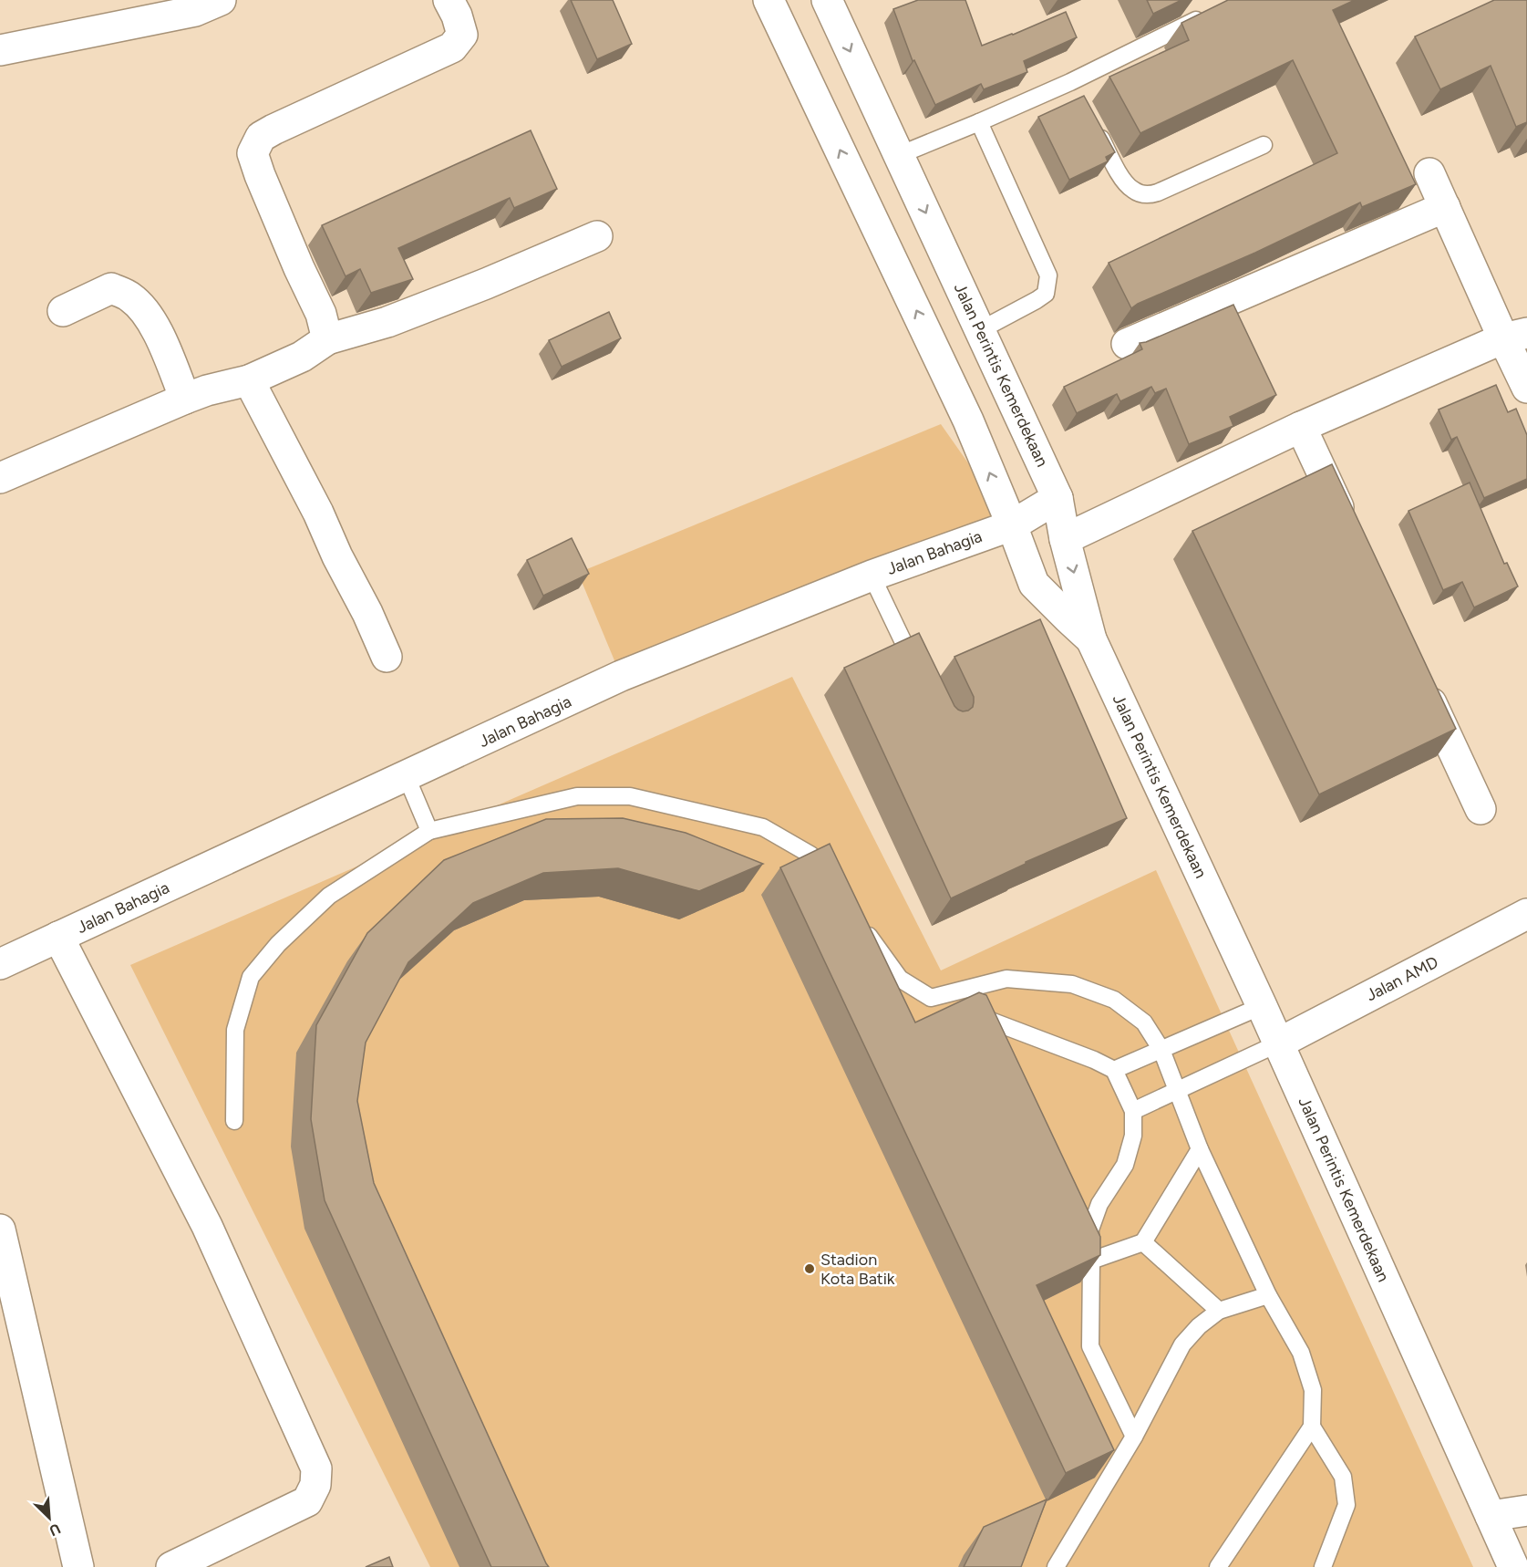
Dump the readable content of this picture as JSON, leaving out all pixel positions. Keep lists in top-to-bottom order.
{
  "streets": {
    "street": ["Jalan Perintis Kemerdekaan", "Jalan Bahagia", "Jalan AMD"]
  },
  "crossings": [
    ["Jalan Perintis Kemerdekaan", "Jalan Bahagia"],
    ["Jalan Perintis Kemerdekaan", "Jalan AMD"]
  ],
  "places": ["Stadion Kota Batik"],
  "north": "bottom right"
}
